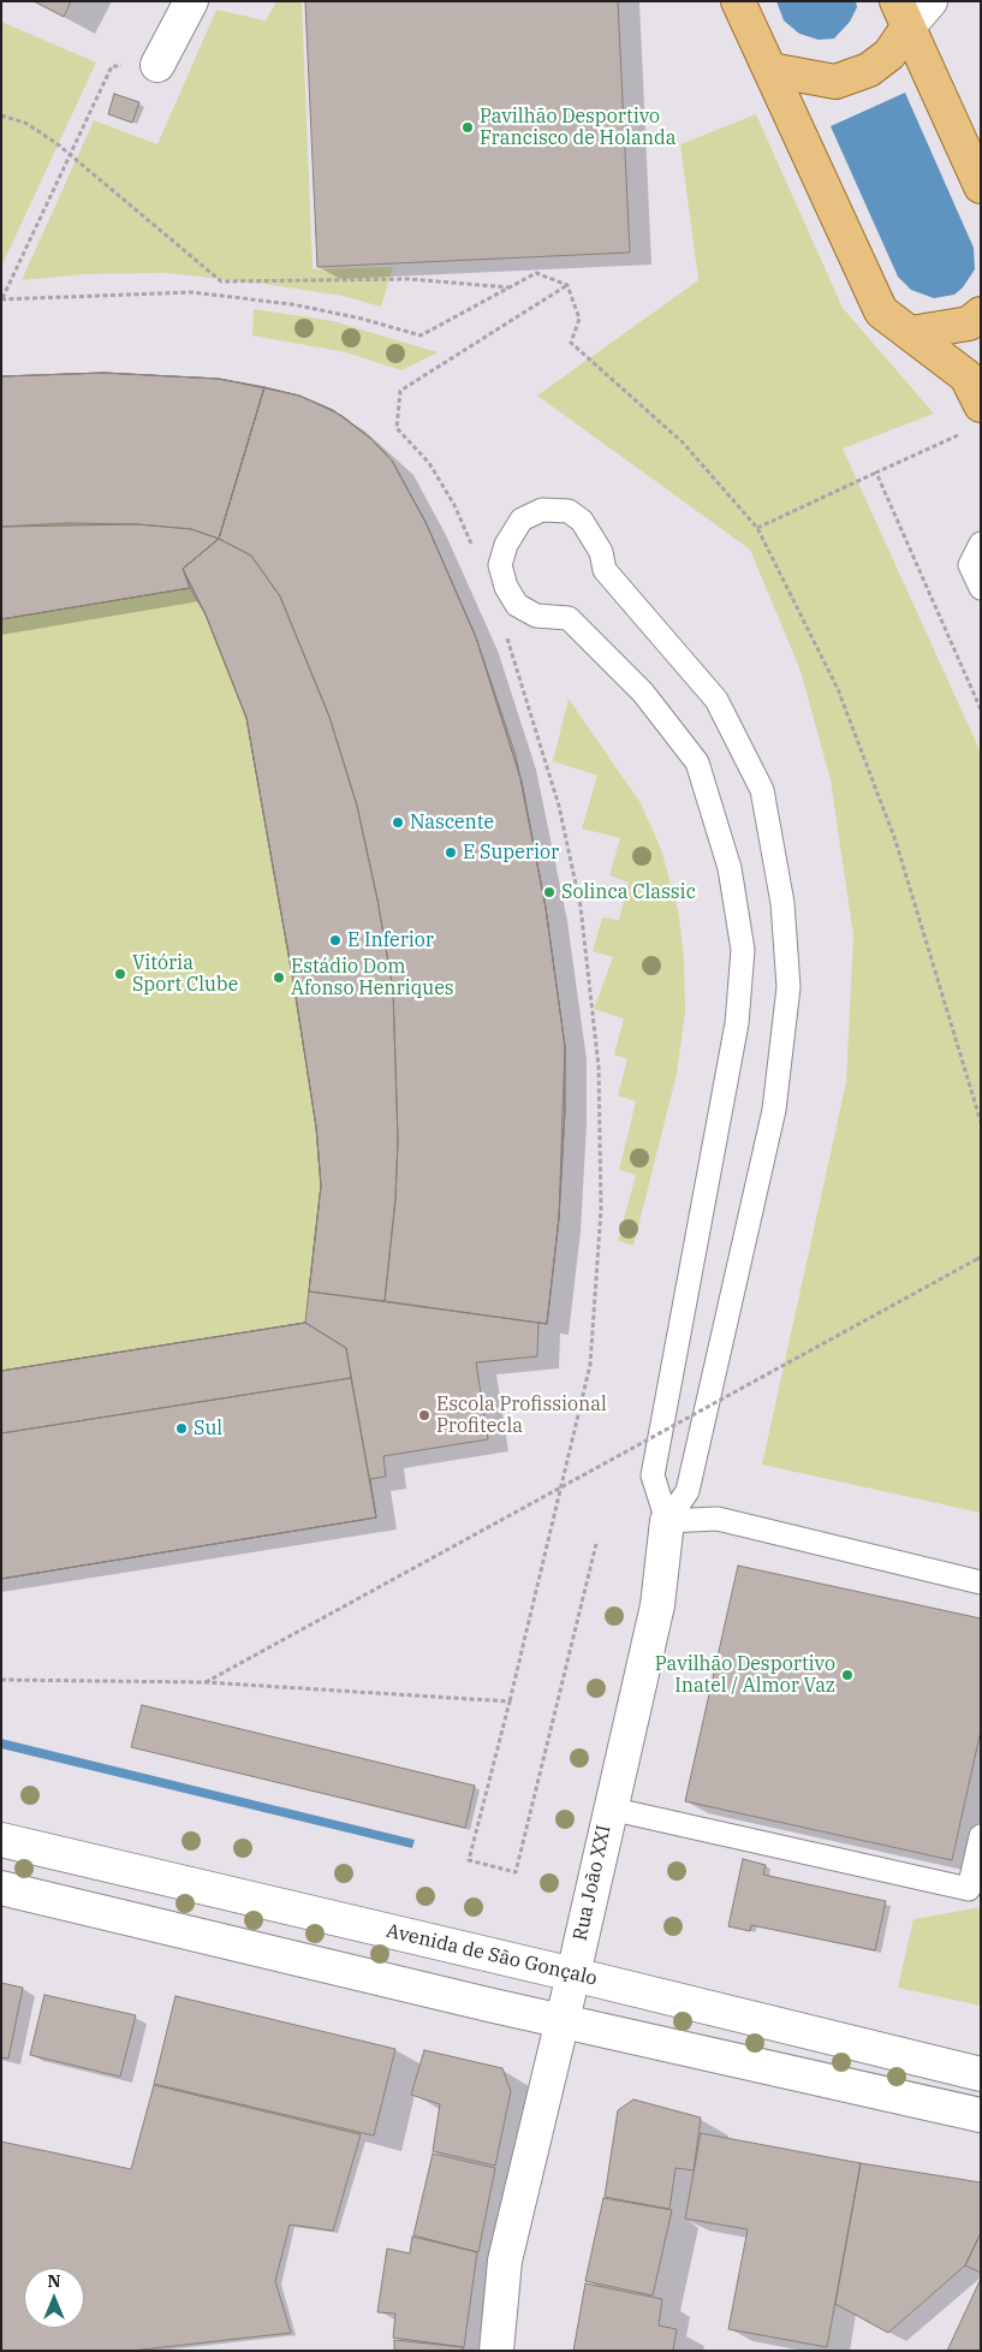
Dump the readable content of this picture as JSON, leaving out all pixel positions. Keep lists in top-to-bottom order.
{
  "streets": {
    "street": ["Rua João XXI", "Avenida de São Gonçalo"]
  },
  "crossings": [
    ["Rua João XXI", "Avenida de São Gonçalo"]
  ],
  "places": [
    "Pavilhão Desportivo Francisco de Holanda",
    "Nascente",
    "E Superior",
    "Solinca Classic",
    "E Inferior",
    "Vitória Sport Clube",
    "Estádio Dom Afonso Henriques",
    "Escola Profissional Profitecla",
    "Sul",
    "Pavilhão Desportivo Inatel / Almor Vaz"
  ],
  "north": "top"
}
